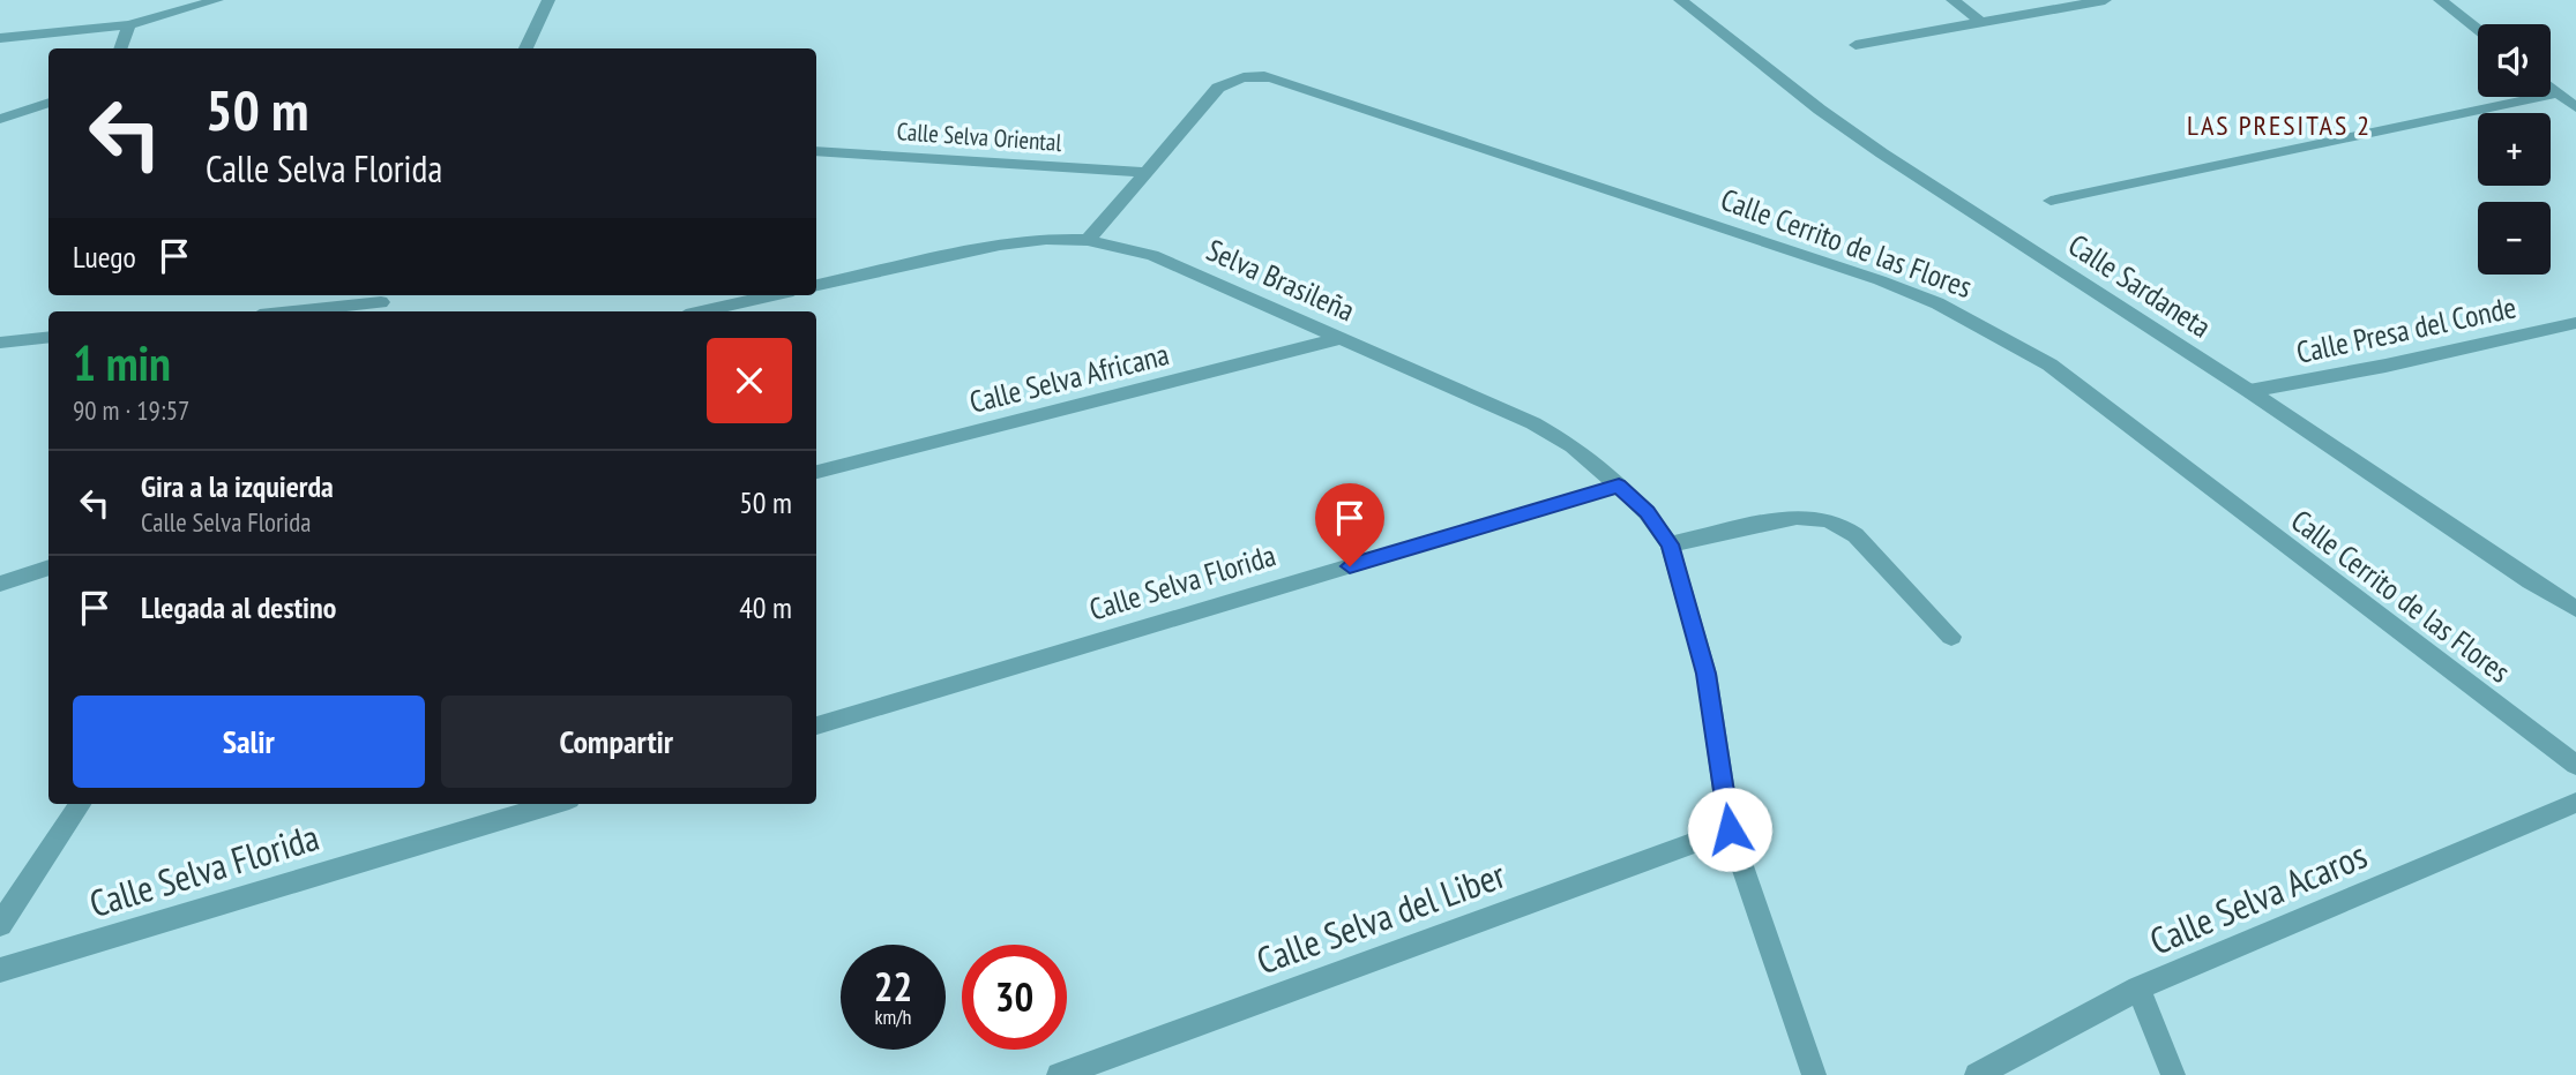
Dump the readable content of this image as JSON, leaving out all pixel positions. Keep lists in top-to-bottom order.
{
  "streets": {
    "street": [
      "Calle Selva Oriental",
      "Calle Cerrito de las Flores",
      "Selva Brasileña",
      "Calle Sardaneta",
      "Calle Presa del Conde",
      "Calle Selva Africana",
      "Calle Selva Florida",
      "Calle Selva Acaros",
      "Calle Selva del Liber"
    ]
  },
  "crossings": [
    ["Calle Selva Oriental", "Calle Cerrito de las Flores"],
    ["Selva Brasileña", "Calle Selva Africana"],
    ["Selva Brasileña", "Calle Selva Florida"],
    ["Selva Brasileña", "Calle Selva del Liber"],
    ["Calle Sardaneta", "Calle Presa del Conde"]
  ],
  "districts": ["LAS PRESITAS 2"],
  "page": {
    "map_buttons": ["+", "−"],
    "turn": ["50 m", "Calle Selva Florida"],
    "then": "Luego",
    "heading": ["1 min", "90 m · 19:57"],
    "list": [
      {
        "name": "Gira a la izquierda",
        "note": "Calle Selva Florida",
        "value": "50 m"
      },
      {
        "name": "Llegada al destino",
        "value": "40 m"
      }
    ],
    "buttons": ["Salir", "Compartir"],
    "speed": "22 km/h",
    "limit": "30"
  }
}
